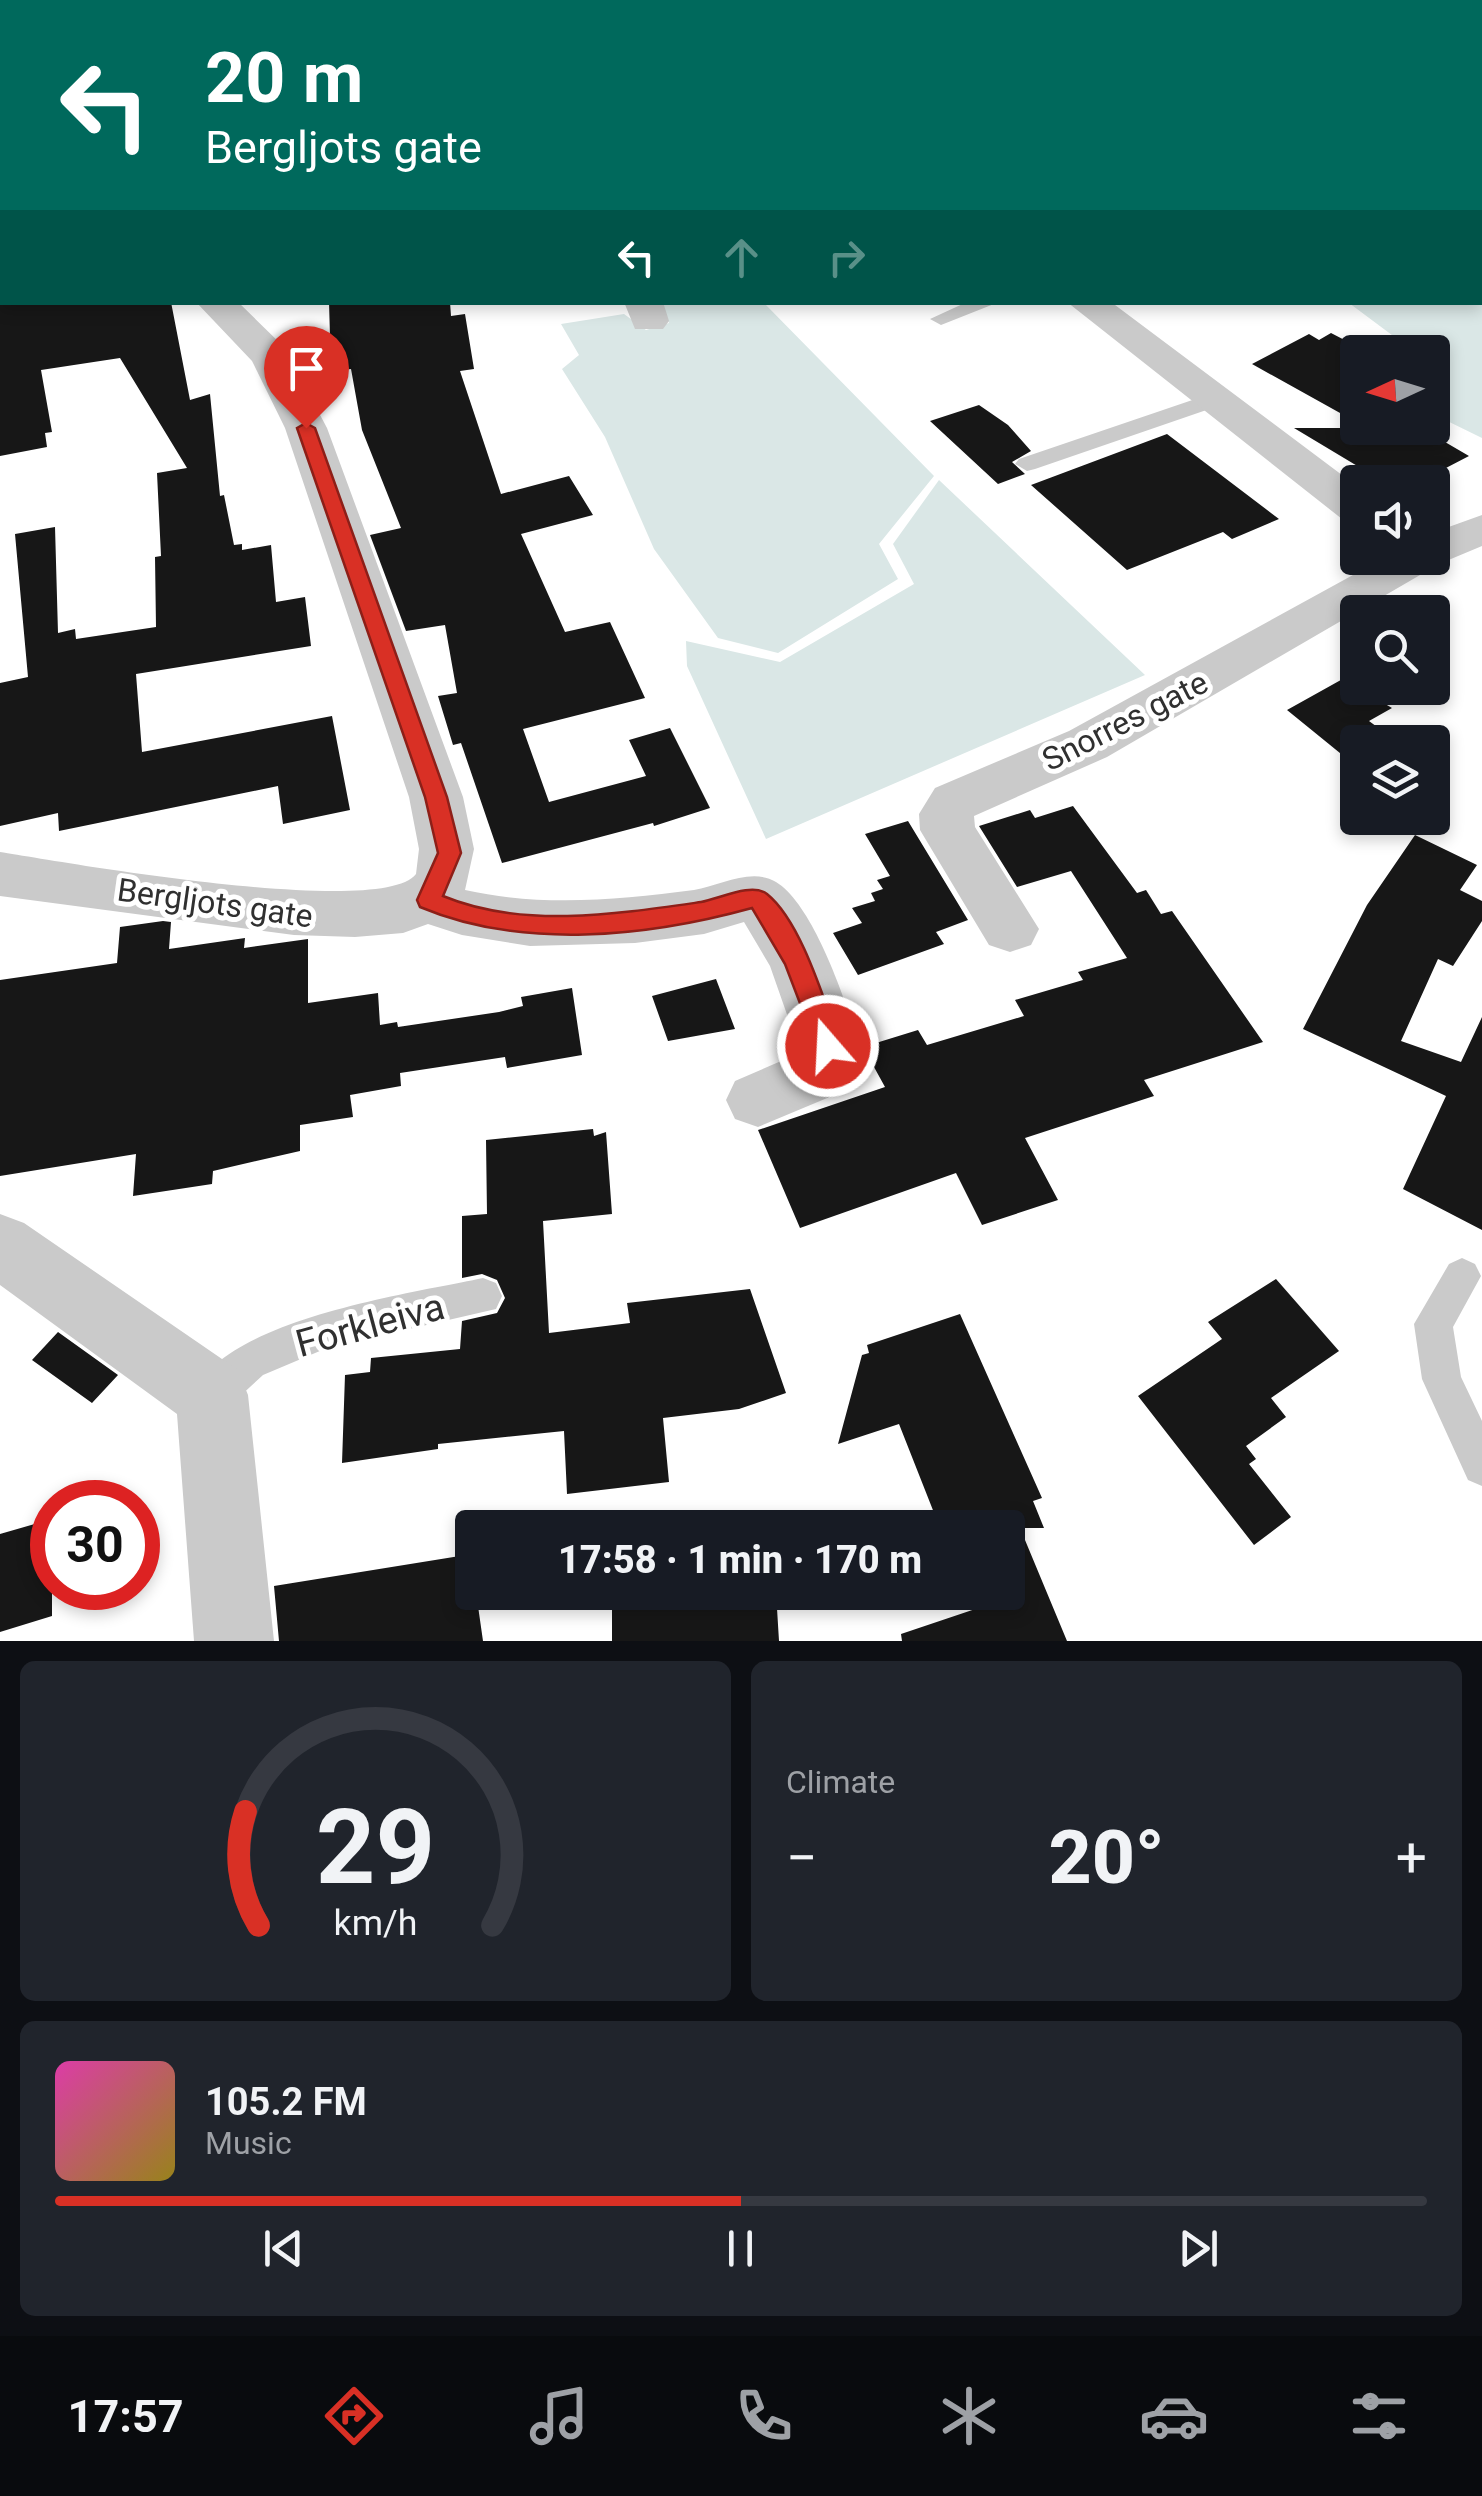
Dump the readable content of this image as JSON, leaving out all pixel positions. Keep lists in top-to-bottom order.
{
  "streets": {
    "street": ["Snorres gate", "Bergljots gate"],
    "lane": ["Forkleiva"]
  },
  "north": "left",
  "page": {
    "turn": ["20 m", "Bergljots gate"],
    "limit": "30",
    "trip": "17:58 · 1 min · 170 m",
    "tile": "Climate",
    "heat": ["−", "20°", "+"],
    "song": ["105.2 FM", "Music"],
    "tabs": "17:57",
    "gauge": ["29", "km/h"]
  }
}
